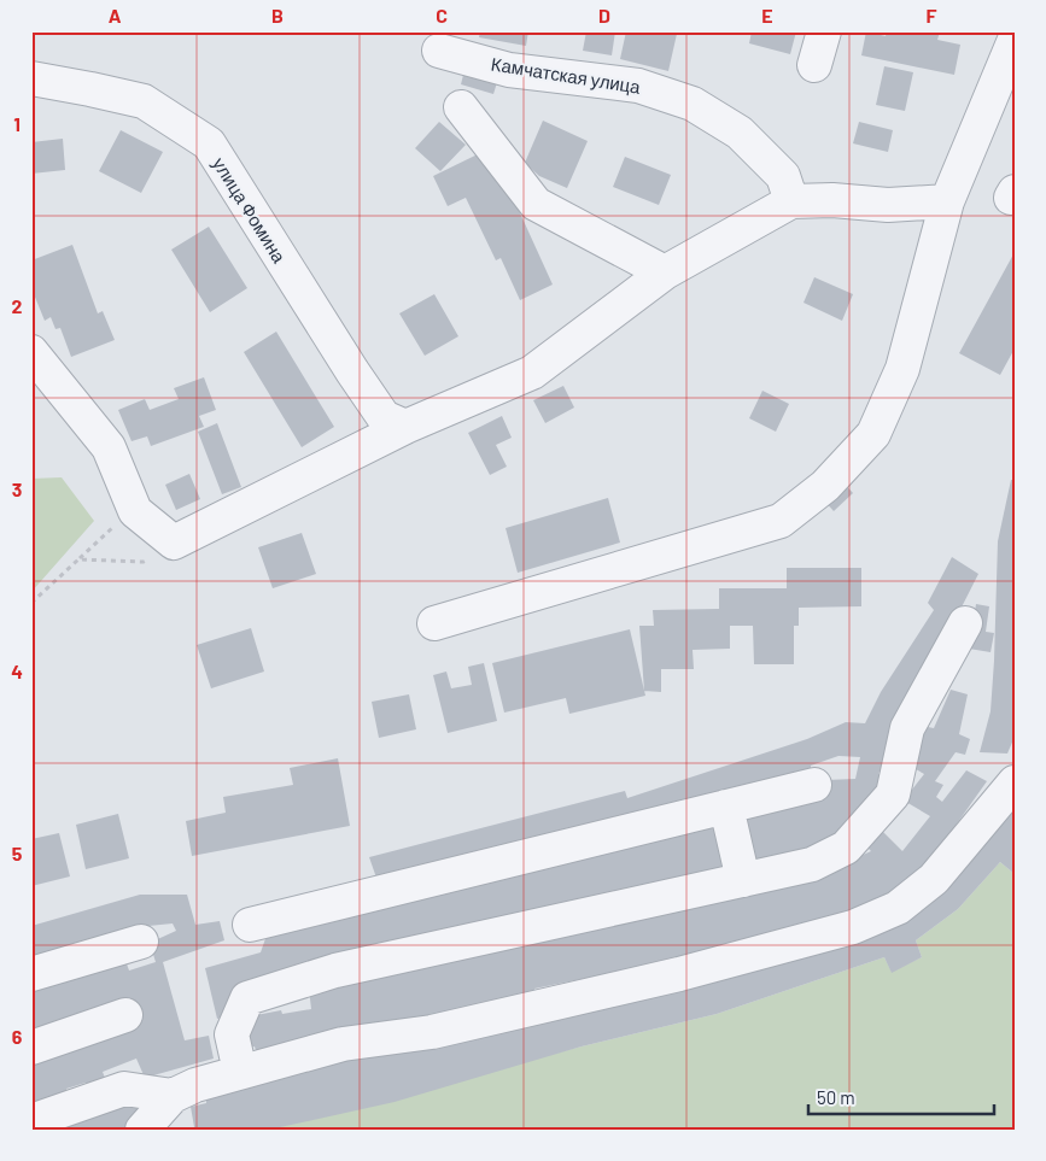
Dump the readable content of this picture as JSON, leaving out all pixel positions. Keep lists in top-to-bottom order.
{
  "streets": {
    "street": ["Камчатская улица", "улица Фомина"]
  },
  "scale_bar": "50 m",
  "grid": {
    "columns": [
      "A",
      "B",
      "C",
      "D",
      "E",
      "F"
    ],
    "rows": [
      "1",
      "2",
      "3",
      "4",
      "5",
      "6"
    ]
  }
}
